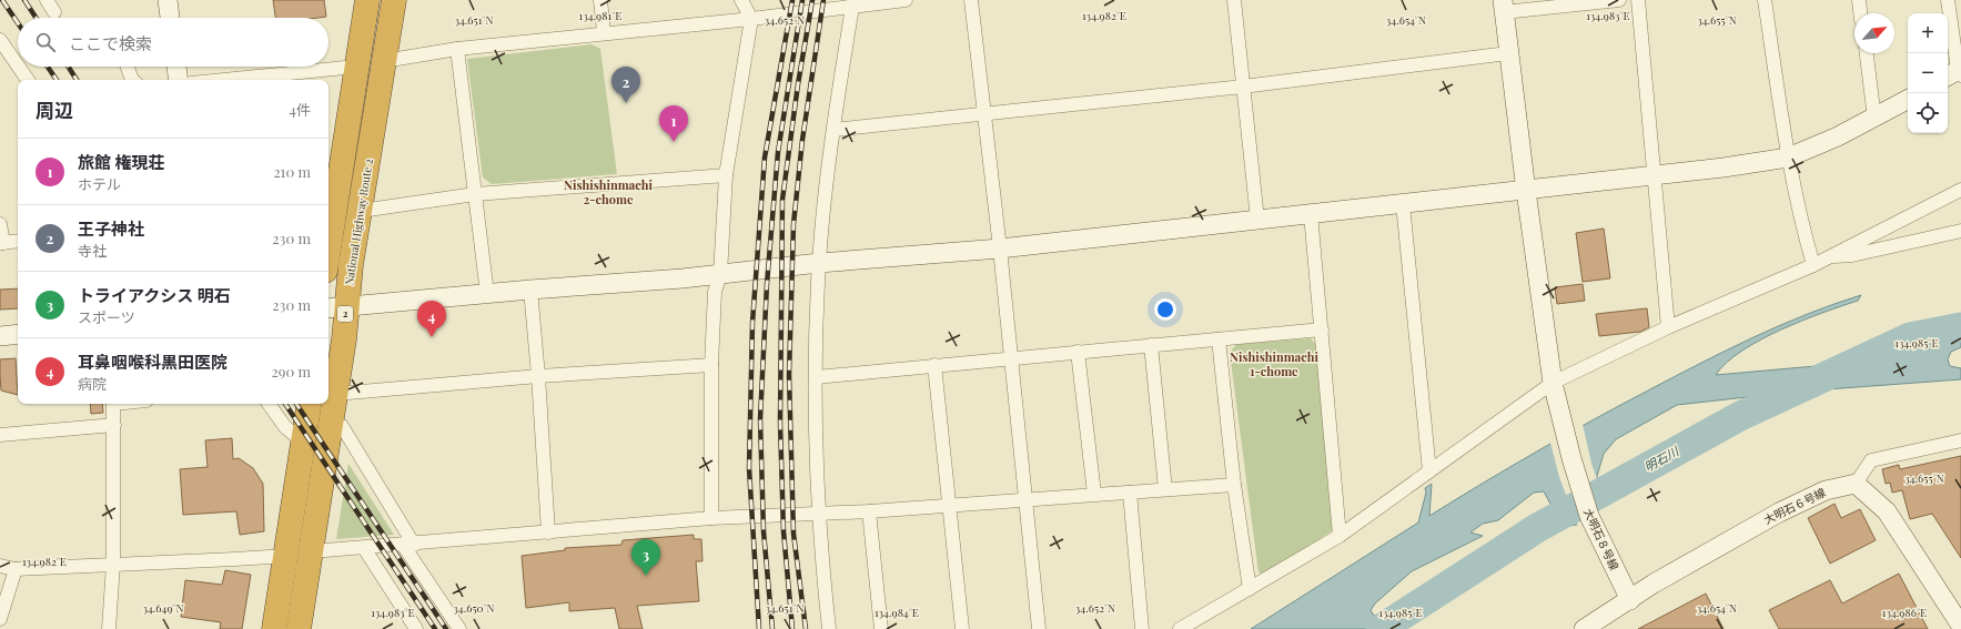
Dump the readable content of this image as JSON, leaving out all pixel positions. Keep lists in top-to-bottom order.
{
  "streets": {
    "highway": ["National Highway Route 2", "2"],
    "street": ["大明石６号線", "大明石８号線"]
  },
  "crossings": [
    ["大明石６号線", "大明石８号線"]
  ],
  "districts": ["Nishishinmachi 2-chome", "Nishishinmachi 1-chome"],
  "water": ["明石川"],
  "north": "top right",
  "page": {
    "map_buttons": ["+", "−"],
    "search": "ここで検索",
    "pins": [
      "2",
      "1",
      "4",
      "3"
    ],
    "heading": ["周辺", "4件"],
    "list": [
      {
        "mark": "1",
        "name": "旅館 権現荘",
        "note": "ホテル",
        "value": "210 m"
      },
      {
        "mark": "2",
        "name": "王子神社",
        "note": "寺社",
        "value": "230 m"
      },
      {
        "mark": "3",
        "name": "トライアクシス 明石",
        "note": "スポーツ",
        "value": "230 m"
      },
      {
        "mark": "4",
        "name": "耳鼻咽喉科黒田医院",
        "note": "病院",
        "value": "290 m"
      }
    ]
  },
  "coordinates": [
    "134.981°E",
    "134.982°E",
    "134.983°E",
    "34.651°N",
    "34.652°N",
    "34.654°N",
    "34.655°N",
    "134.985°E",
    "34.649°N",
    "34.650°N",
    "134.984°E",
    "134.986°E"
  ]
}
